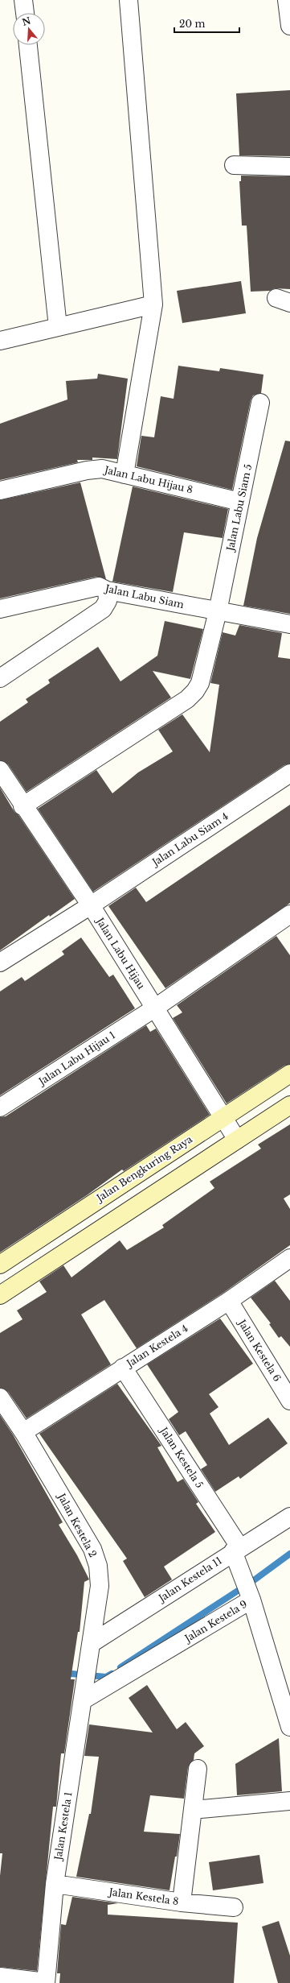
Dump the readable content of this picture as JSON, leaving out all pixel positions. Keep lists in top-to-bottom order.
{
  "streets": {
    "street": [
      "Jalan Labu Hijau 8",
      "Jalan Labu Siam 5",
      "Jalan Labu Siam",
      "Jalan Labu Siam 4",
      "Jalan Labu Hijau",
      "Jalan Labu Hijau 1",
      "Jalan Bengkuring Raya",
      "Jalan Kestela 4",
      "Jalan Kestela 6",
      "Jalan Kestela 5",
      "Jalan Kestela 2",
      "Jalan Kestela 11",
      "Jalan Kestela 9",
      "Jalan Kestela 1",
      "Jalan Kestela 8"
    ]
  },
  "crossings": [
    ["Jalan Labu Hijau 8", "Jalan Labu Siam 5"],
    ["Jalan Labu Siam 5", "Jalan Labu Siam"],
    ["Jalan Labu Siam 5", "Jalan Labu Hijau"],
    ["Jalan Labu Siam 4", "Jalan Labu Hijau"],
    ["Jalan Labu Hijau", "Jalan Labu Hijau 1"],
    ["Jalan Labu Hijau", "Jalan Bengkuring Raya"],
    ["Jalan Kestela 4", "Jalan Kestela 6"],
    ["Jalan Kestela 4", "Jalan Kestela 5"],
    ["Jalan Kestela 4", "Jalan Kestela 2"],
    ["Jalan Kestela 5", "Jalan Kestela 11"],
    ["Jalan Kestela 5", "Jalan Kestela 9"],
    ["Jalan Kestela 2", "Jalan Kestela 11"],
    ["Jalan Kestela 2", "Jalan Kestela 1"],
    ["Jalan Kestela 9", "Jalan Kestela 1"],
    ["Jalan Kestela 1", "Jalan Kestela 8"]
  ],
  "scale_bar": "20 m",
  "north": "top"
}
